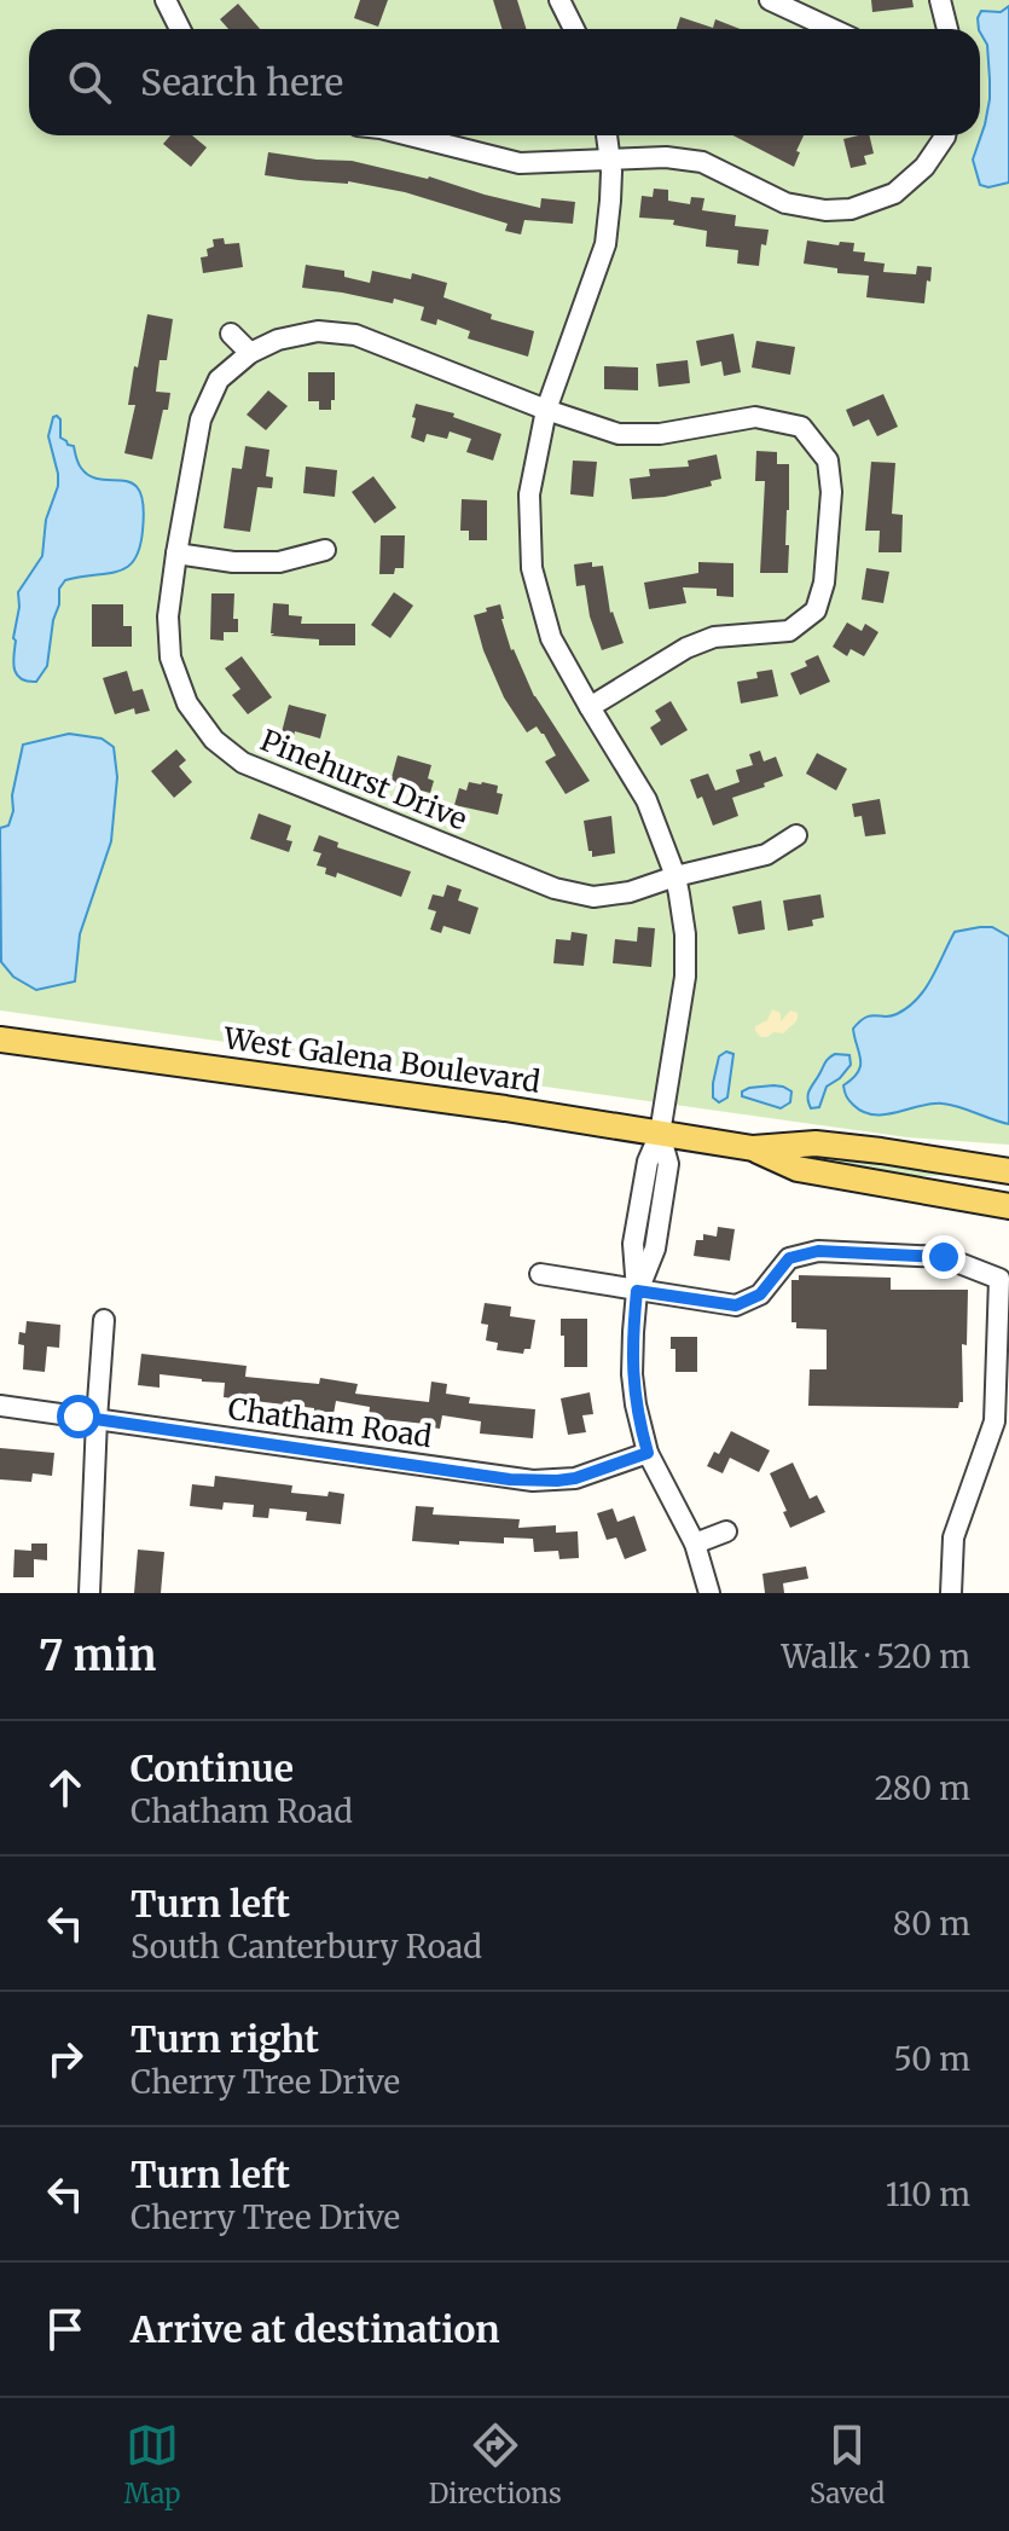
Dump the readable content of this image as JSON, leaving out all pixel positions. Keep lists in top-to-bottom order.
{
  "streets": {
    "main road": ["West Galena Boulevard"],
    "street": ["Pinehurst Drive", "Chatham Road"]
  },
  "page": {
    "search": "Search here",
    "heading": ["7 min", "Walk · 520 m"],
    "list": [
      ["Continue", "Chatham Road", "280 m"],
      ["Turn left", "South Canterbury Road", "80 m"],
      ["Turn right", "Cherry Tree Drive", "50 m"],
      ["Turn left", "Cherry Tree Drive", "110 m"],
      "Arrive at destination"
    ],
    "nav": ["Map", "Directions", "Saved"]
  }
}
